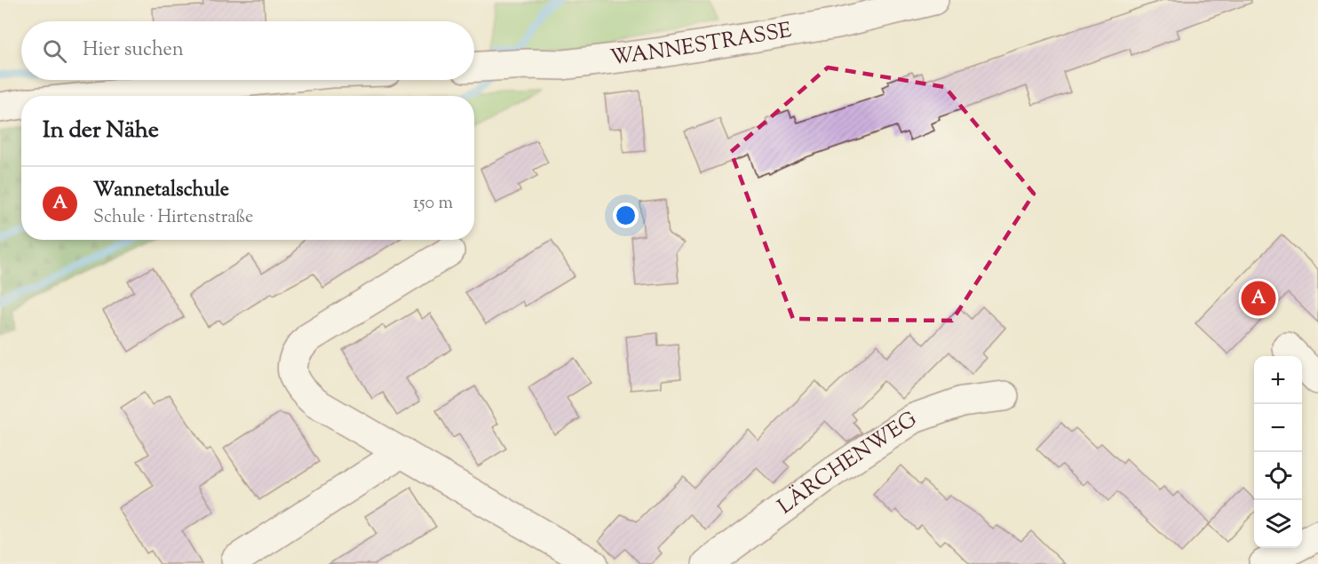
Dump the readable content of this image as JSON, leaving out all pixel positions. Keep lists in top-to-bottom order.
{
  "streets": {
    "street": ["WANNESTRASSE", "LÄRCHENWEG"]
  },
  "page": {
    "search": "Hier suchen",
    "heading": "In der Nähe",
    "list": [
      {
        "mark": "A",
        "name": "Wannetalschule",
        "note": "Schule · Hirtenstraße",
        "value": "150 m"
      }
    ],
    "pins": "A",
    "map_buttons": ["+", "−"]
  }
}
